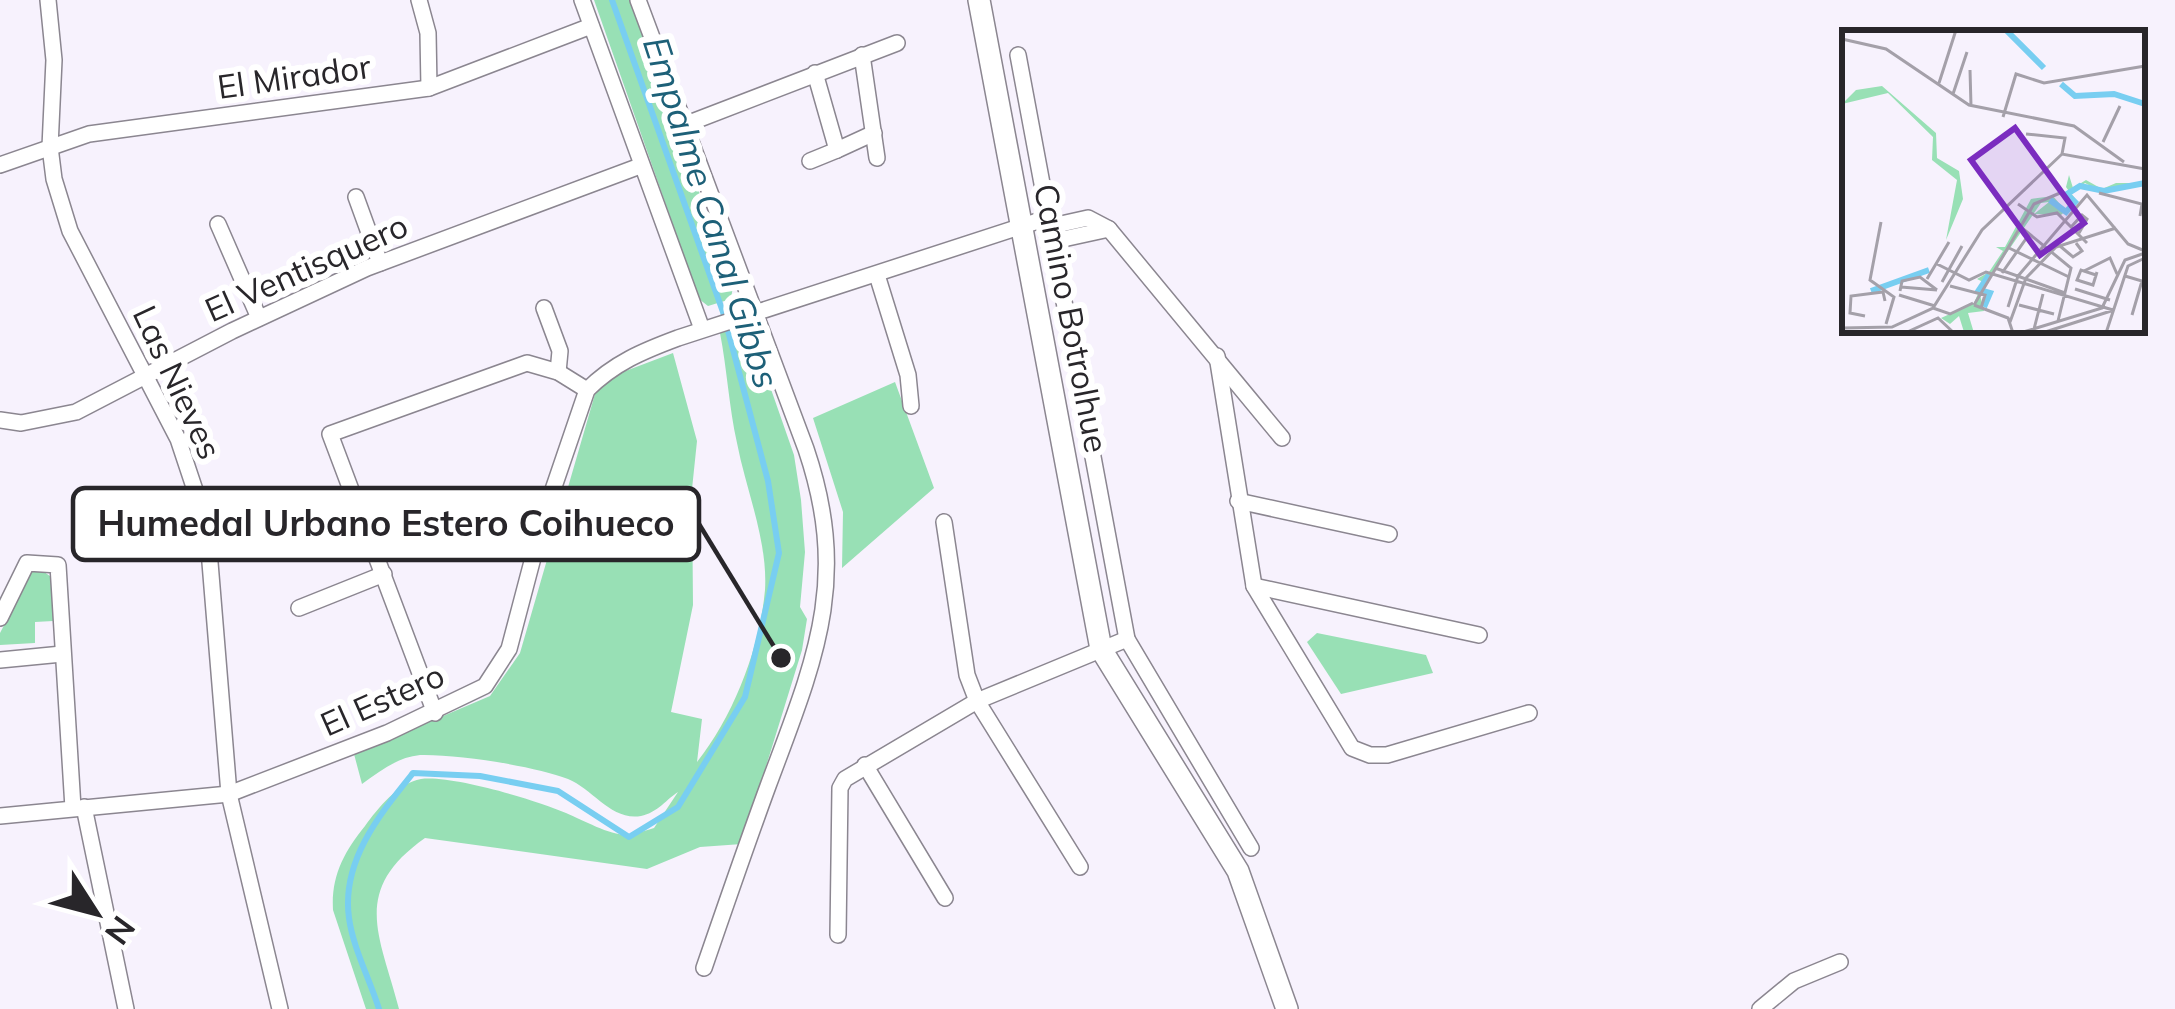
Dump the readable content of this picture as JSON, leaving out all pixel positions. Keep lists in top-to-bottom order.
{
  "streets": {
    "street": [
      "El Mirador",
      "El Ventisquero",
      "Camino Botrolhue",
      "Las Nieves",
      "El Estero"
    ]
  },
  "crossings": [
    ["El Mirador", "Las Nieves"],
    ["El Ventisquero", "Las Nieves"],
    ["Las Nieves", "El Estero"]
  ],
  "water": ["Empalme Canal Gibbs"],
  "places": ["Humedal Urbano Estero Coihueco"],
  "north": "bottom right"
}
